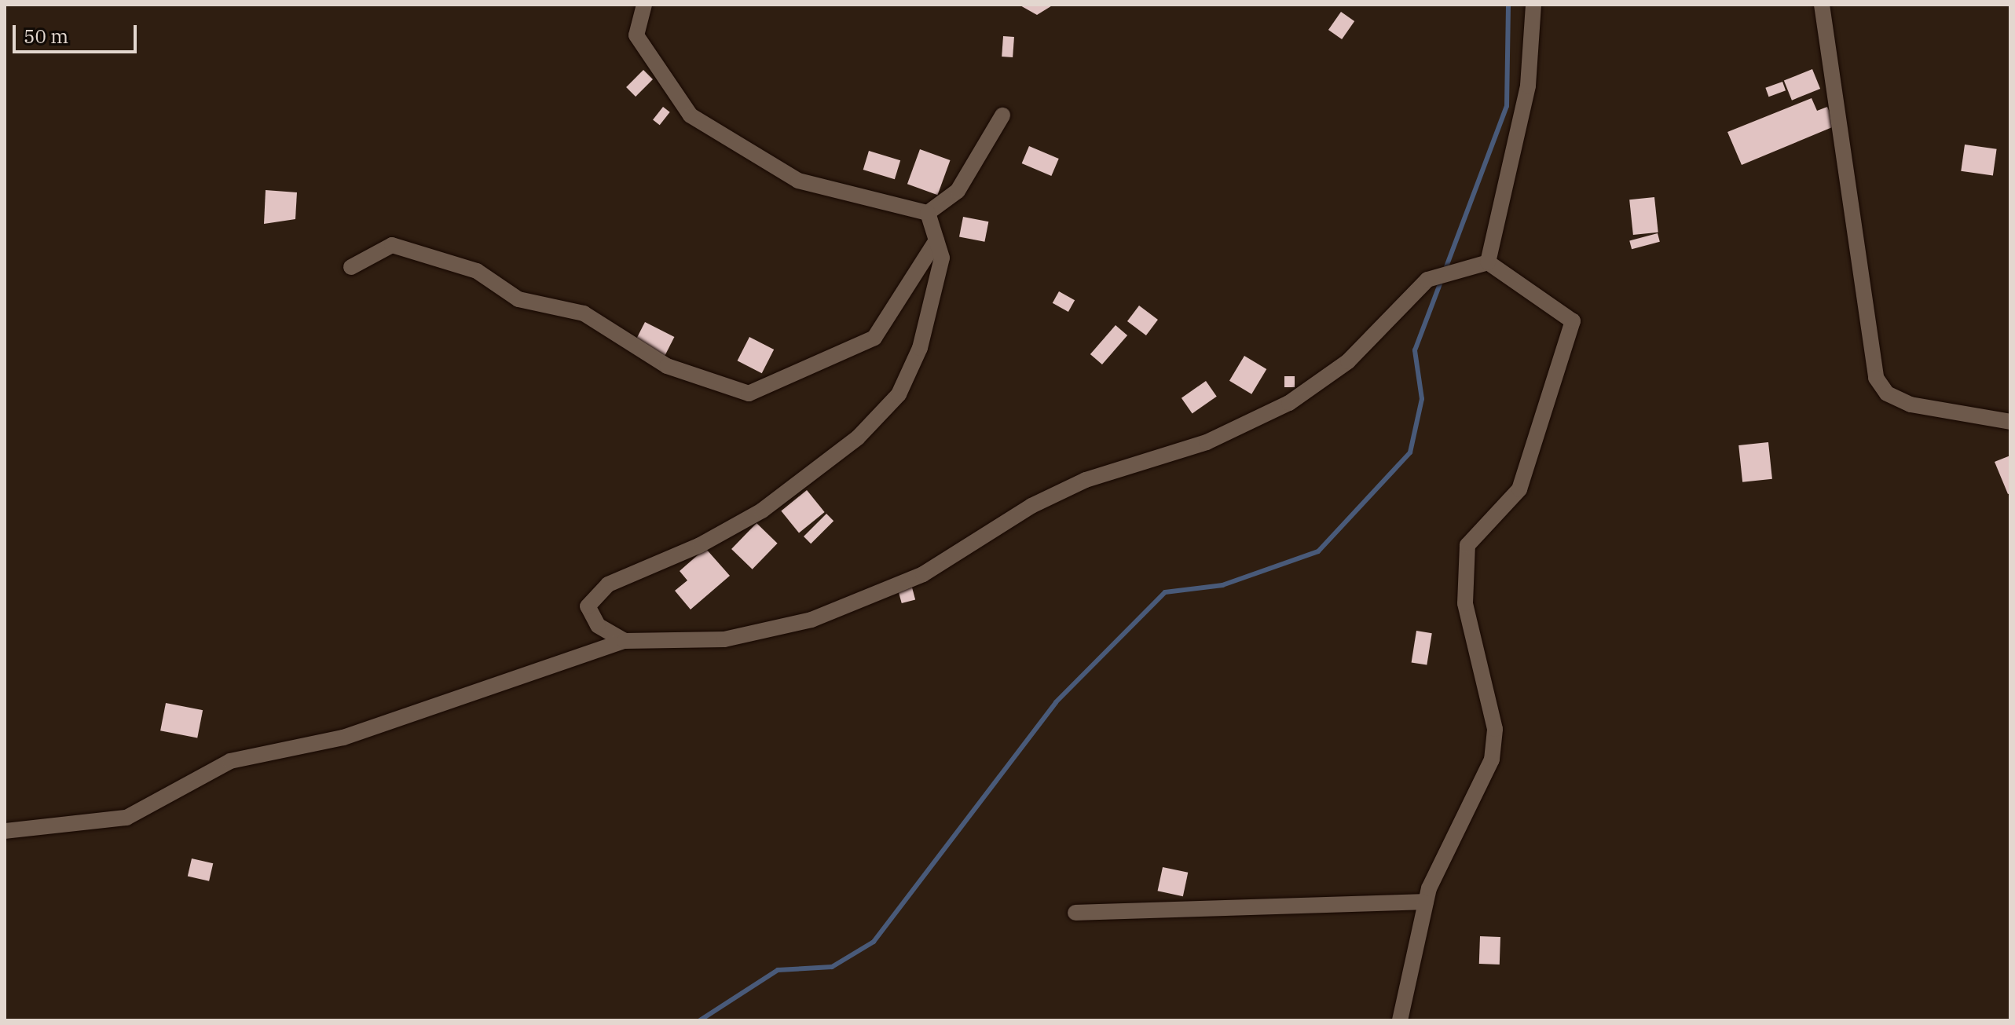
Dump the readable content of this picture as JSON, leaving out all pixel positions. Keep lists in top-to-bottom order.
{
  "scale_bar": "50 m"
}
